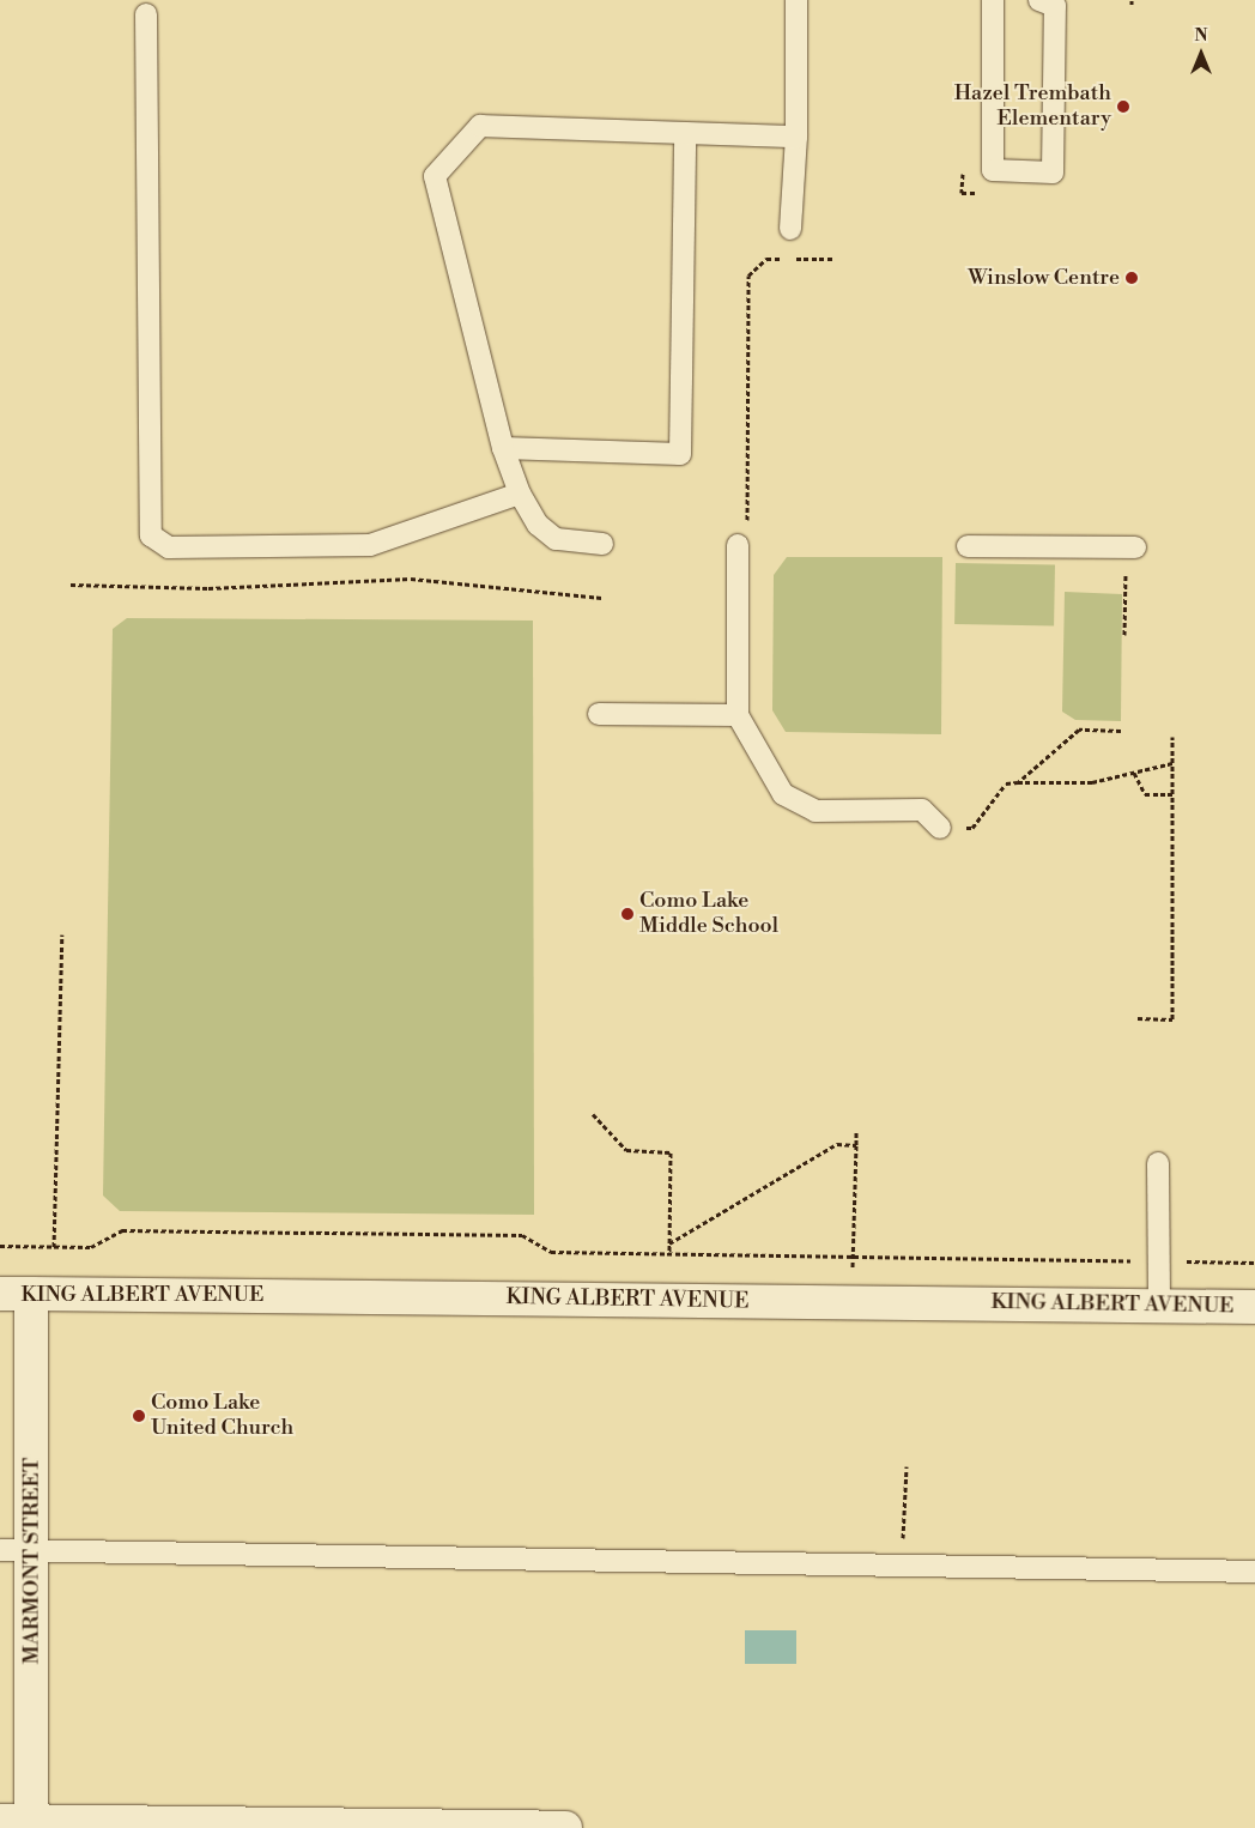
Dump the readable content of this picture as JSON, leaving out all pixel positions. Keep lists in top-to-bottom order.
{
  "streets": {
    "street": ["KING ALBERT AVENUE", "MARMONT STREET"]
  },
  "crossings": [
    ["KING ALBERT AVENUE", "MARMONT STREET"]
  ],
  "places": [
    "Hazel Trembath Elementary",
    "Winslow Centre",
    "Como Lake Middle School",
    "Como Lake United Church"
  ],
  "north": "top"
}
